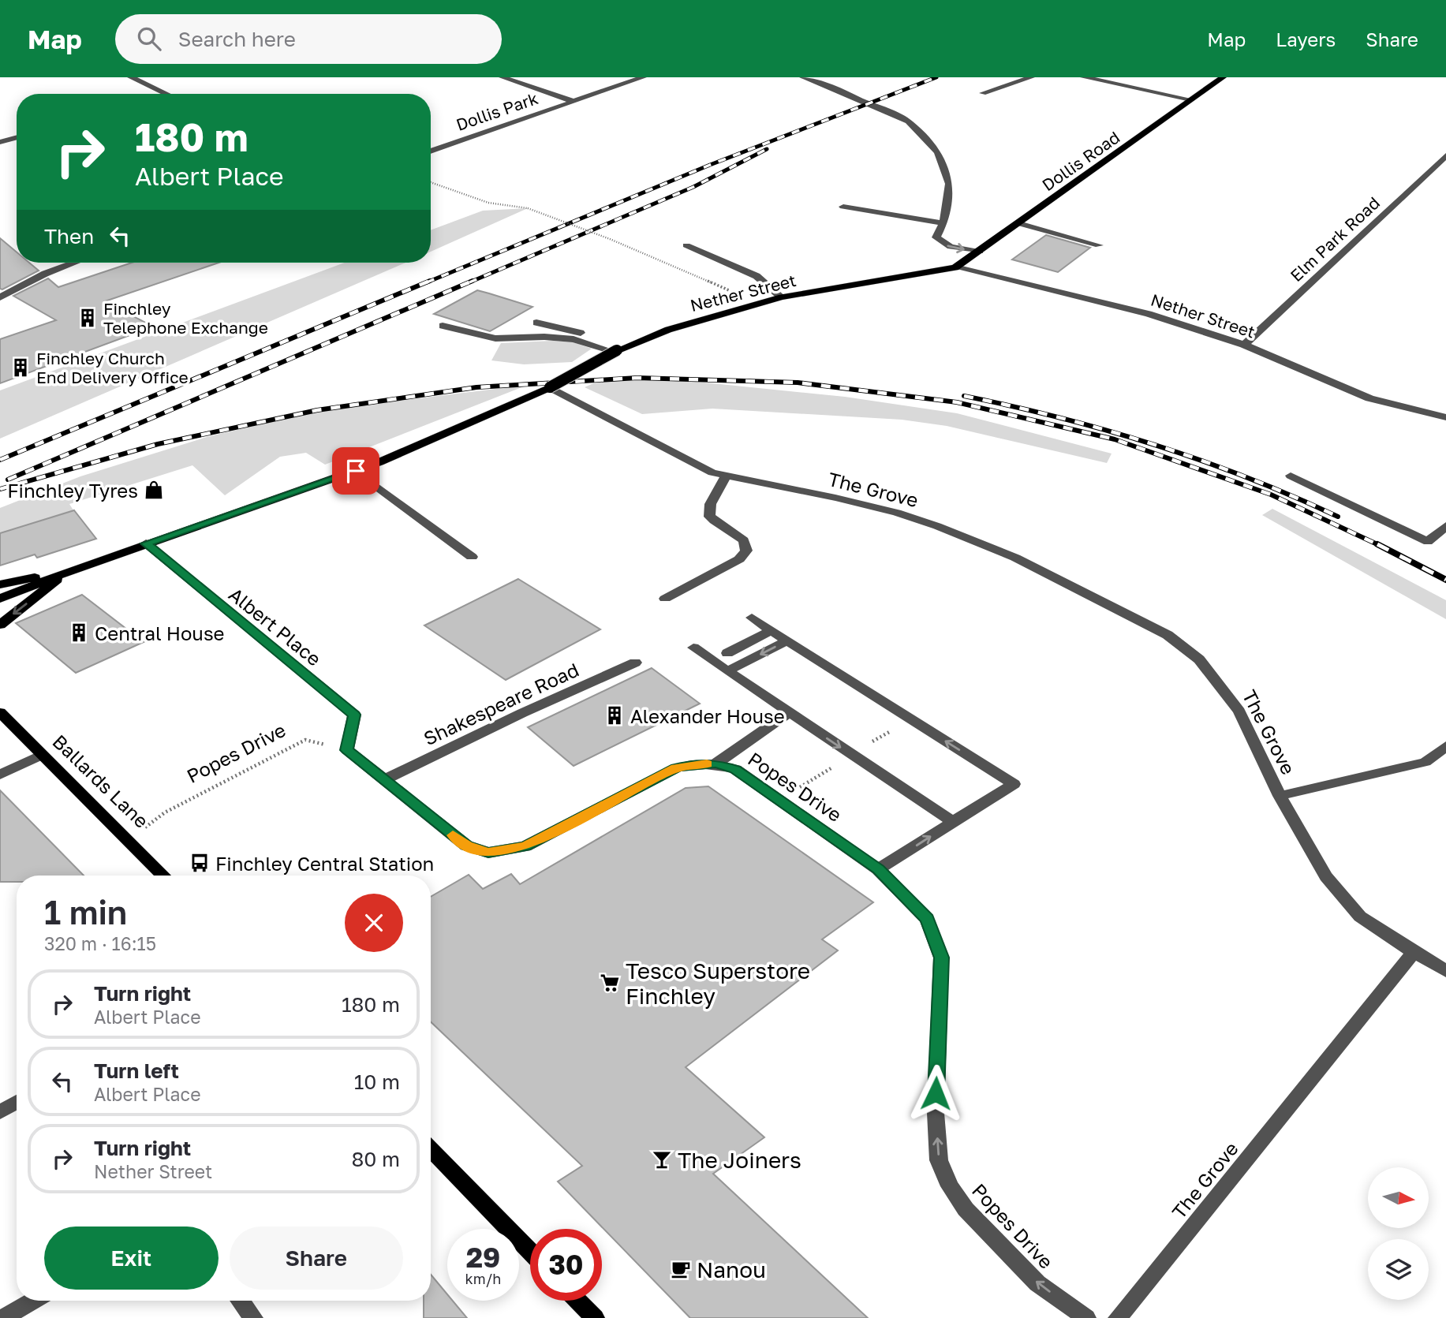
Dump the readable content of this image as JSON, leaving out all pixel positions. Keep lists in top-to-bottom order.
{
  "streets": {
    "main road": ["Dollis Road", "Nether Street", "Ballards Lane"],
    "street": [
      "Dollis Park",
      "Elm Park Road",
      "The Grove",
      "Albert Place",
      "Shakespeare Road",
      "Popes Drive"
    ]
  },
  "crossings": [
    ["Dollis Road", "Nether Street"],
    ["Elm Park Road", "Nether Street"],
    ["Nether Street", "The Grove"],
    ["Nether Street", "Albert Place"],
    ["Albert Place", "Popes Drive"],
    ["Shakespeare Road", "Popes Drive"],
    ["Popes Drive", "Ballards Lane"]
  ],
  "one_way": ["Popes Drive"],
  "places": {
    "building": [
      "Finchley Telephone Exchange",
      "Finchley Church End Delivery Office",
      "Central House",
      "Alexander House"
    ],
    "shop": ["Finchley Tyres"],
    "bus stop": ["Finchley Central Station"],
    "supermarket": ["Tesco Superstore Finchley"],
    "bar": ["The Joiners"],
    "cafe": ["Nanou"]
  },
  "north": "right",
  "page": {
    "header": "Map",
    "search": "Search here",
    "nav": ["Map", "Layers", "Share"],
    "turn": ["180 m", "Albert Place"],
    "then": "Then",
    "heading": ["1 min", "320 m · 16:15"],
    "list": [
      {
        "name": "Turn right",
        "note": "Albert Place",
        "value": "180 m"
      },
      {
        "name": "Turn left",
        "note": "Albert Place",
        "value": "10 m"
      },
      {
        "name": "Turn right",
        "note": "Nether Street",
        "value": "80 m"
      }
    ],
    "buttons": ["Exit", "Share"],
    "speed": "29 km/h",
    "limit": "30"
  }
}
